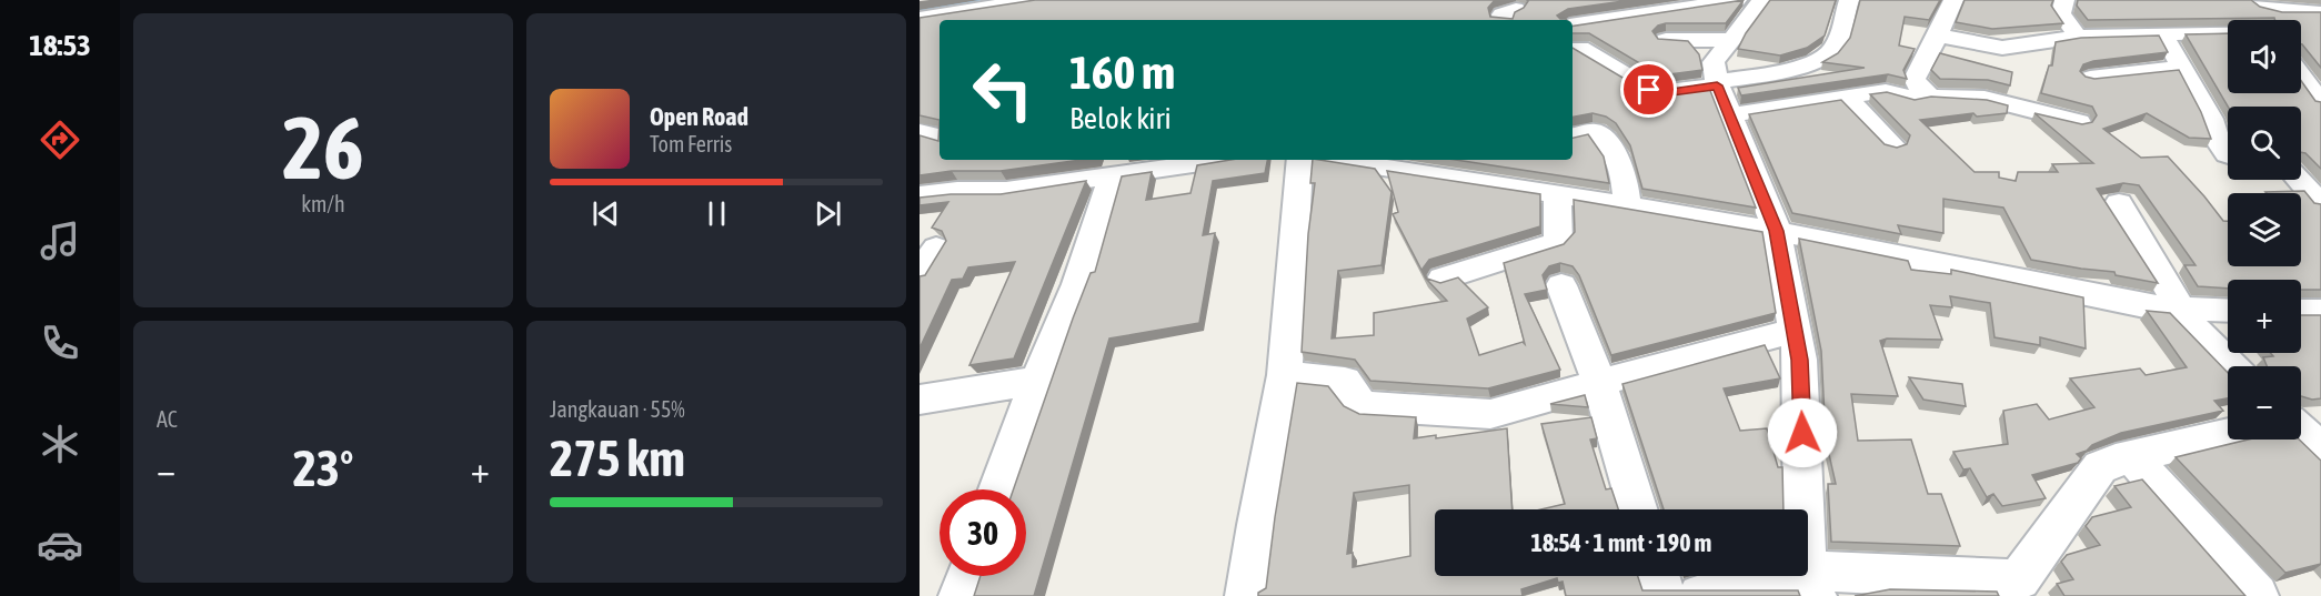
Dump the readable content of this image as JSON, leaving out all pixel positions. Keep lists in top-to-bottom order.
{
  "page": {
    "tabs": "18:53",
    "tile": [
      ["26", "km/h"],
      "AC",
      ["Jangkauan · 55%", "275 km"]
    ],
    "map_buttons": ["+", "−"],
    "turn": ["160 m", "Belok kiri"],
    "song": ["Open Road", "Tom Ferris"],
    "heat": ["−", "23°", "+"],
    "limit": "30",
    "trip": "18:54 · 1 mnt · 190 m"
  }
}
